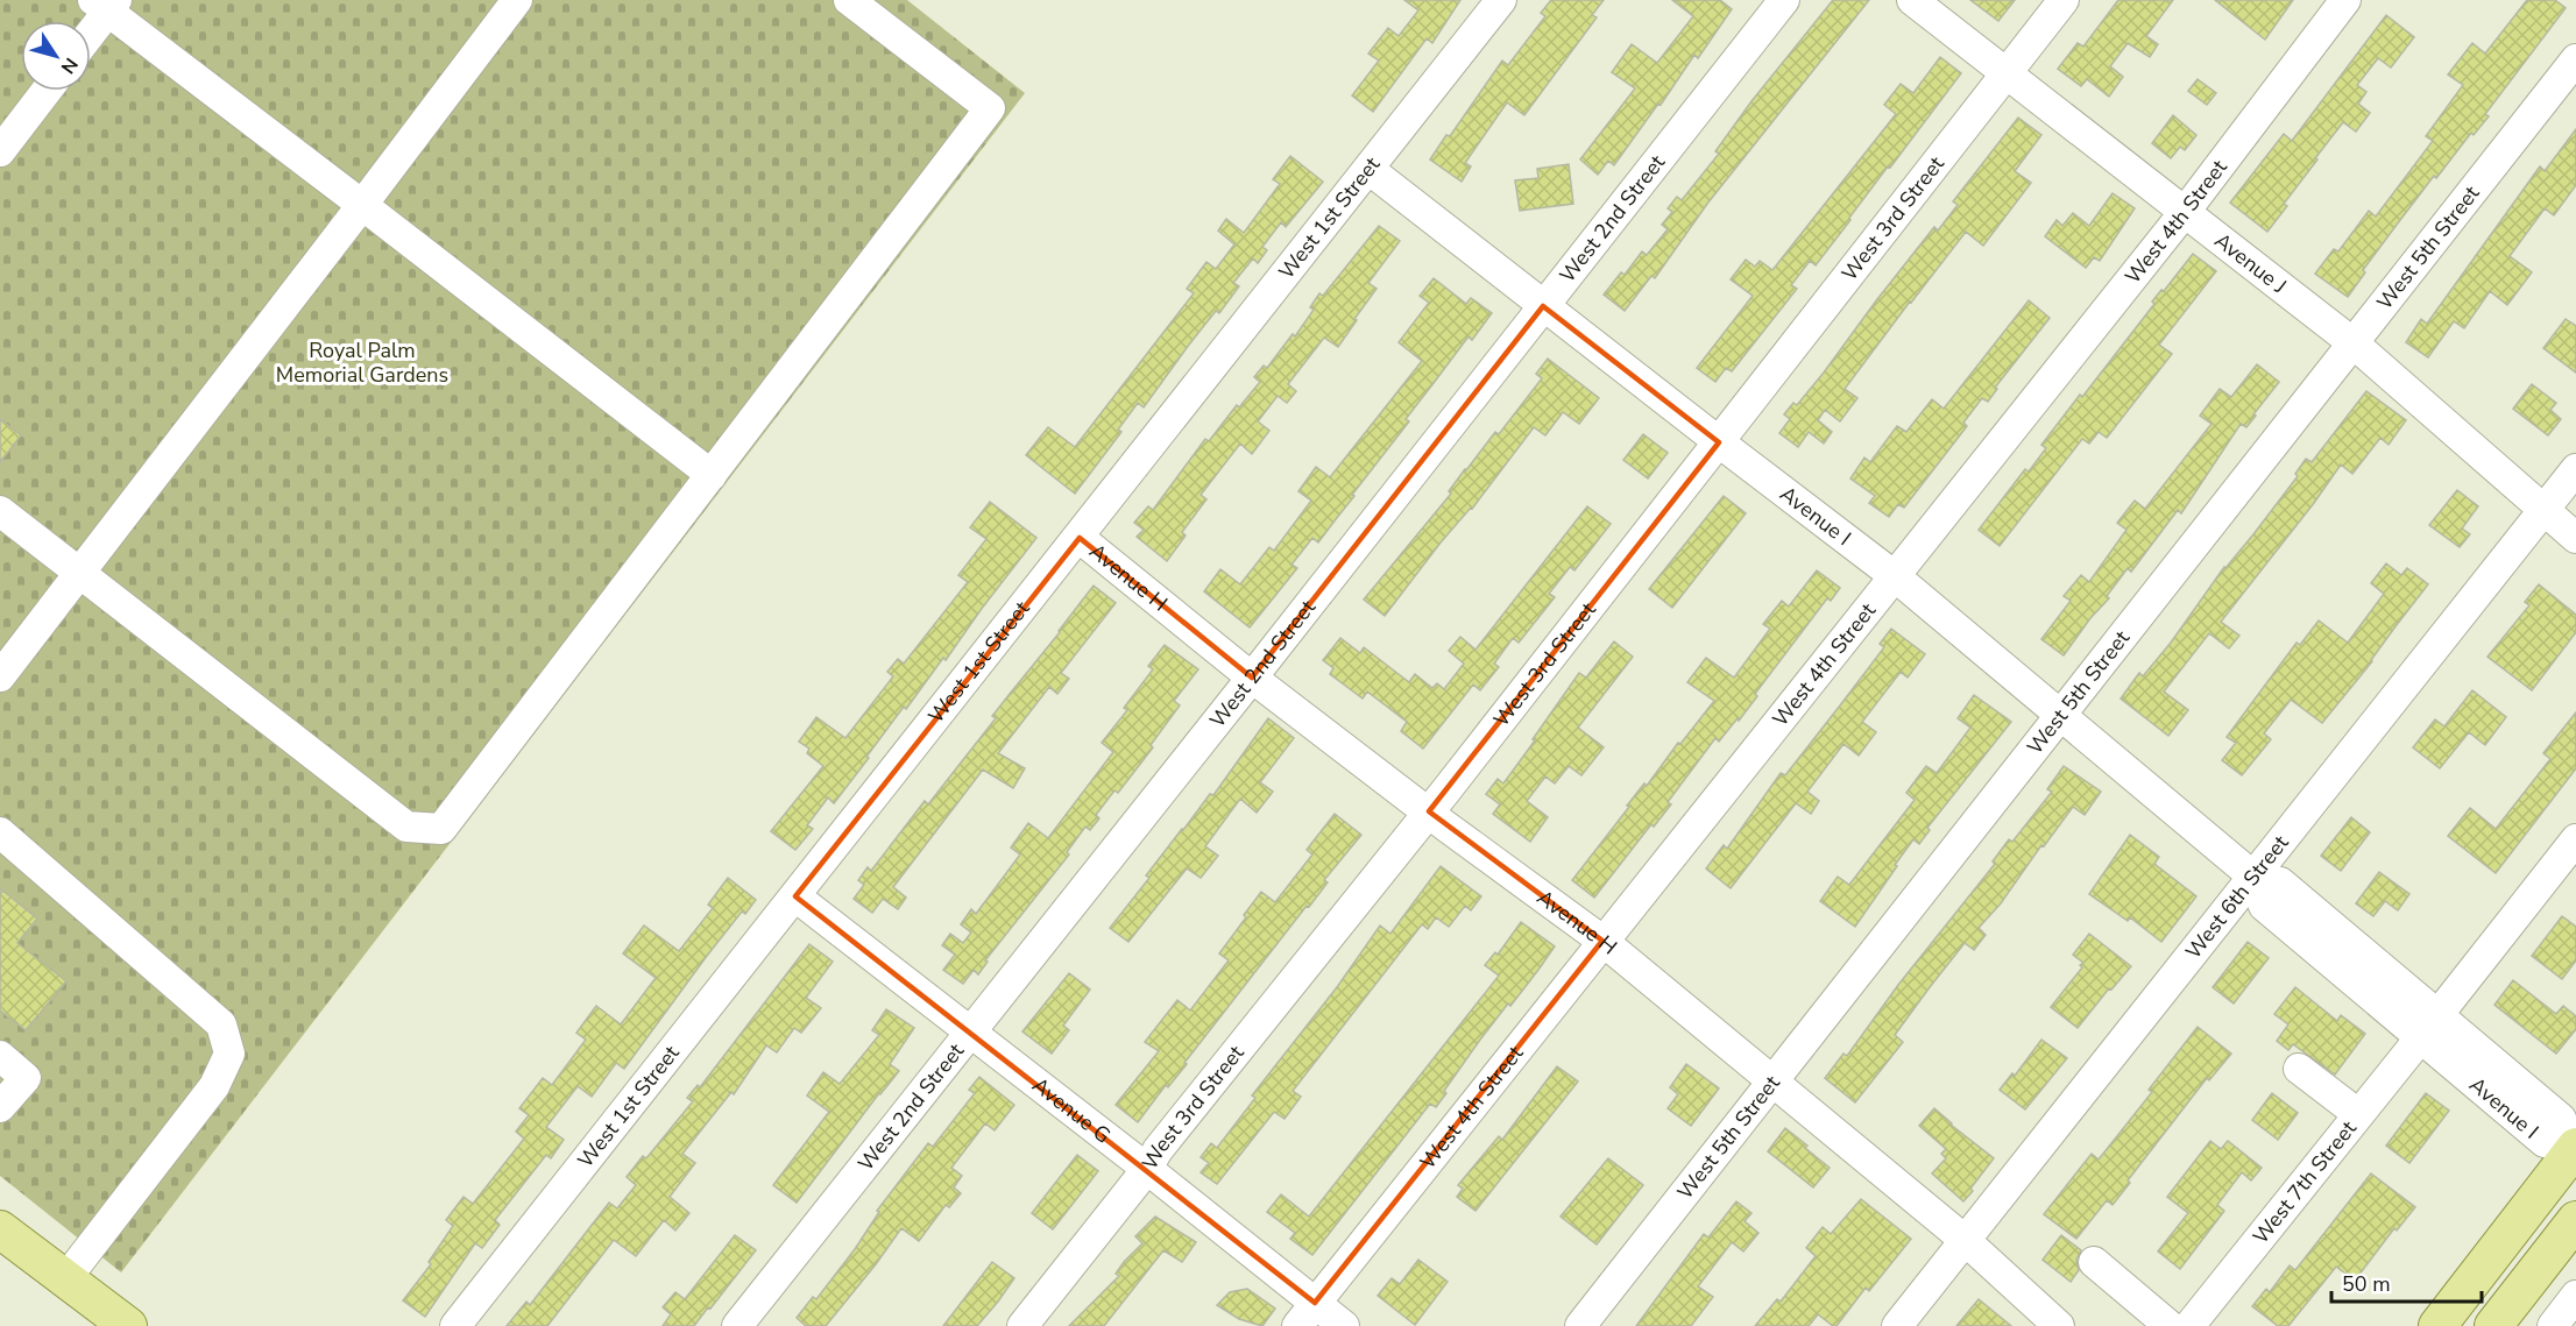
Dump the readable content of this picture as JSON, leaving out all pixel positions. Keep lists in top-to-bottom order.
{
  "streets": {
    "street": [
      "West 1st Street",
      "West 2nd Street",
      "West 3rd Street",
      "West 4th Street",
      "West 5th Street",
      "Avenue J",
      "Avenue I",
      "Avenue H",
      "West 6th Street",
      "Avenue G",
      "West 7th Street"
    ]
  },
  "crossings": [
    ["West 1st Street", "Avenue I"],
    ["West 1st Street", "Avenue H"],
    ["West 1st Street", "Avenue G"],
    ["West 2nd Street", "Avenue I"],
    ["West 2nd Street", "Avenue H"],
    ["West 2nd Street", "Avenue G"],
    ["West 3rd Street", "Avenue J"],
    ["West 3rd Street", "Avenue I"],
    ["West 3rd Street", "Avenue H"],
    ["West 3rd Street", "Avenue G"],
    ["West 4th Street", "Avenue J"],
    ["West 4th Street", "Avenue I"],
    ["West 4th Street", "Avenue H"],
    ["West 4th Street", "Avenue G"],
    ["West 5th Street", "Avenue J"],
    ["West 5th Street", "Avenue I"],
    ["West 5th Street", "Avenue H"],
    ["Avenue J", "West 6th Street"],
    ["Avenue I", "West 6th Street"],
    ["Avenue I", "West 7th Street"],
    ["Avenue H", "West 6th Street"]
  ],
  "parks": ["Royal Palm Memorial Gardens"],
  "scale_bar": "50 m",
  "north": "bottom right"
}
